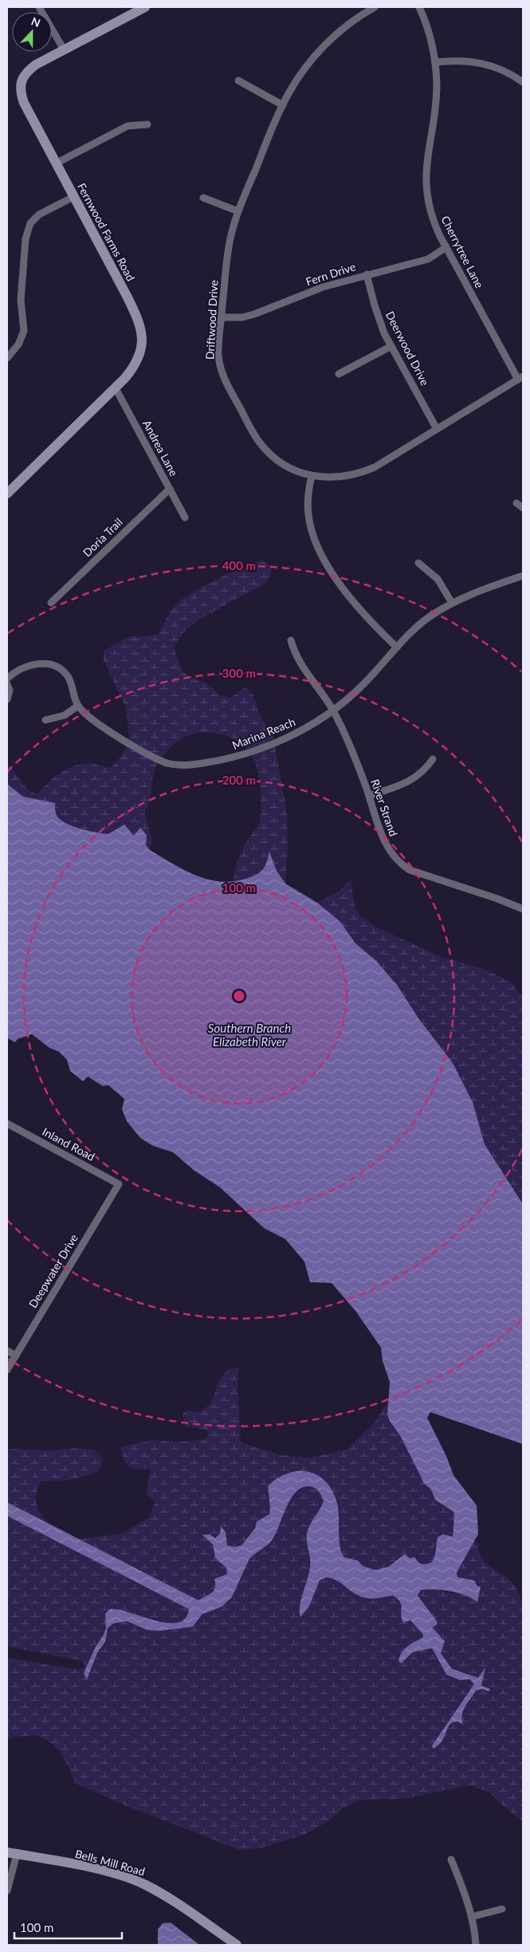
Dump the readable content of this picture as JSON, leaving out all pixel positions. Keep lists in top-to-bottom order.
{
  "streets": {
    "street": [
      "Fernwood Farms Road",
      "Cherrytree Lane",
      "Fern Drive",
      "Driftwood Drive",
      "Deerwood Drive",
      "Andrea Lane",
      "Doria Trail",
      "Marina Reach",
      "River Strand",
      "Inland Road",
      "Deepwater Drive",
      "Bells Mill Road"
    ]
  },
  "crossings": [
    ["Fernwood Farms Road", "Andrea Lane"],
    ["Cherrytree Lane", "Fern Drive"],
    ["Cherrytree Lane", "Driftwood Drive"],
    ["Fern Drive", "Driftwood Drive"],
    ["Fern Drive", "Deerwood Drive"],
    ["Driftwood Drive", "Deerwood Drive"],
    ["Andrea Lane", "Doria Trail"],
    ["Marina Reach", "River Strand"],
    ["Inland Road", "Deepwater Drive"]
  ],
  "water": ["Southern Branch Elizabeth River"],
  "scale_bar": "100 m",
  "north": "top",
  "rings": [
    "400 m",
    "300 m",
    "200 m",
    "100 m"
  ]
}
